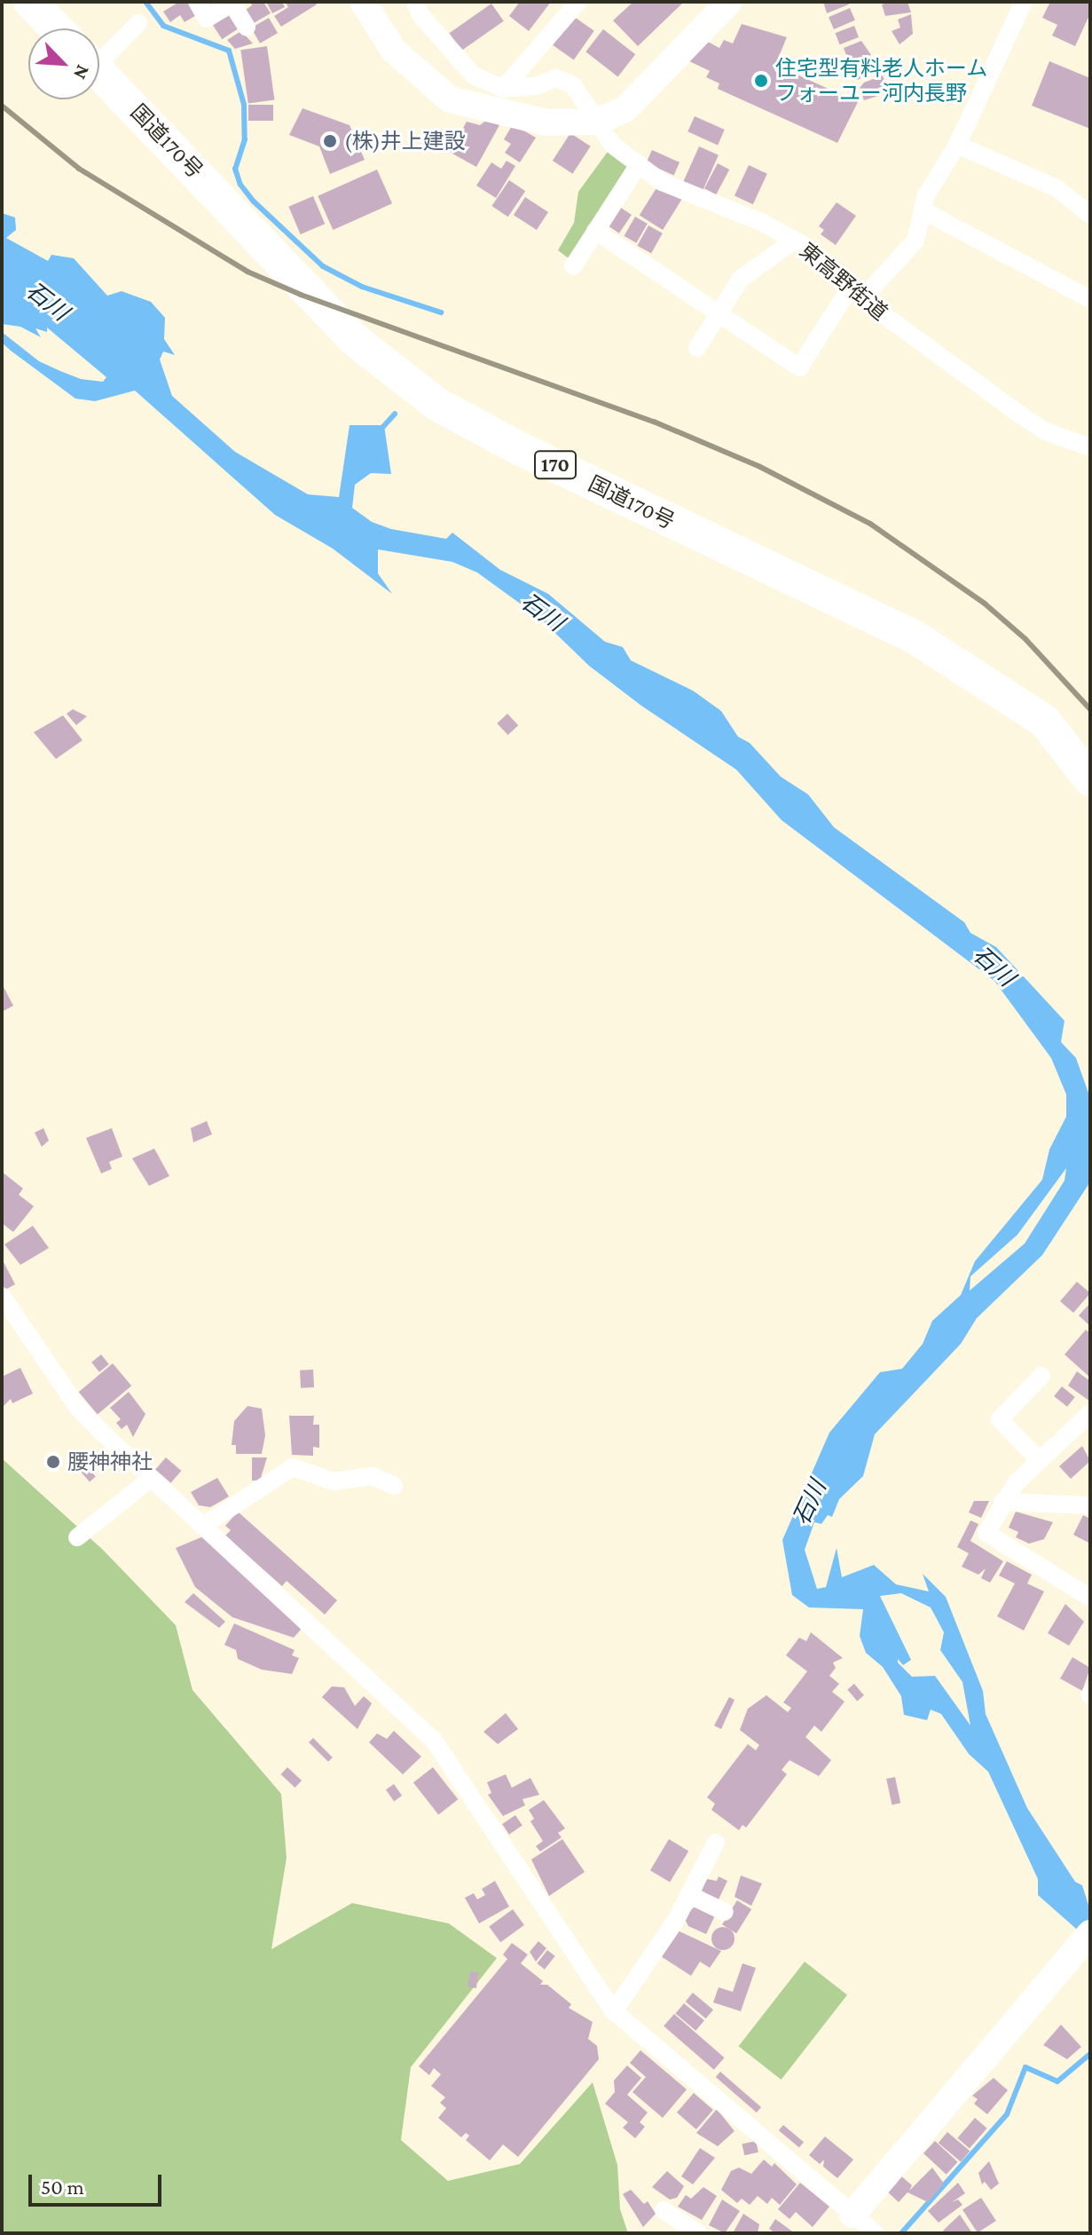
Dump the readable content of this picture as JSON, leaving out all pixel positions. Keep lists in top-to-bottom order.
{
  "streets": {
    "highway": ["国道170号", "170"],
    "street": ["東高野街道"]
  },
  "water": ["石川"],
  "places": ["住宅型有料老人ホーム フォーユー河内長野", "(株)井上建設", "腰神神社"],
  "scale_bar": "50 m",
  "north": "bottom right"
}
